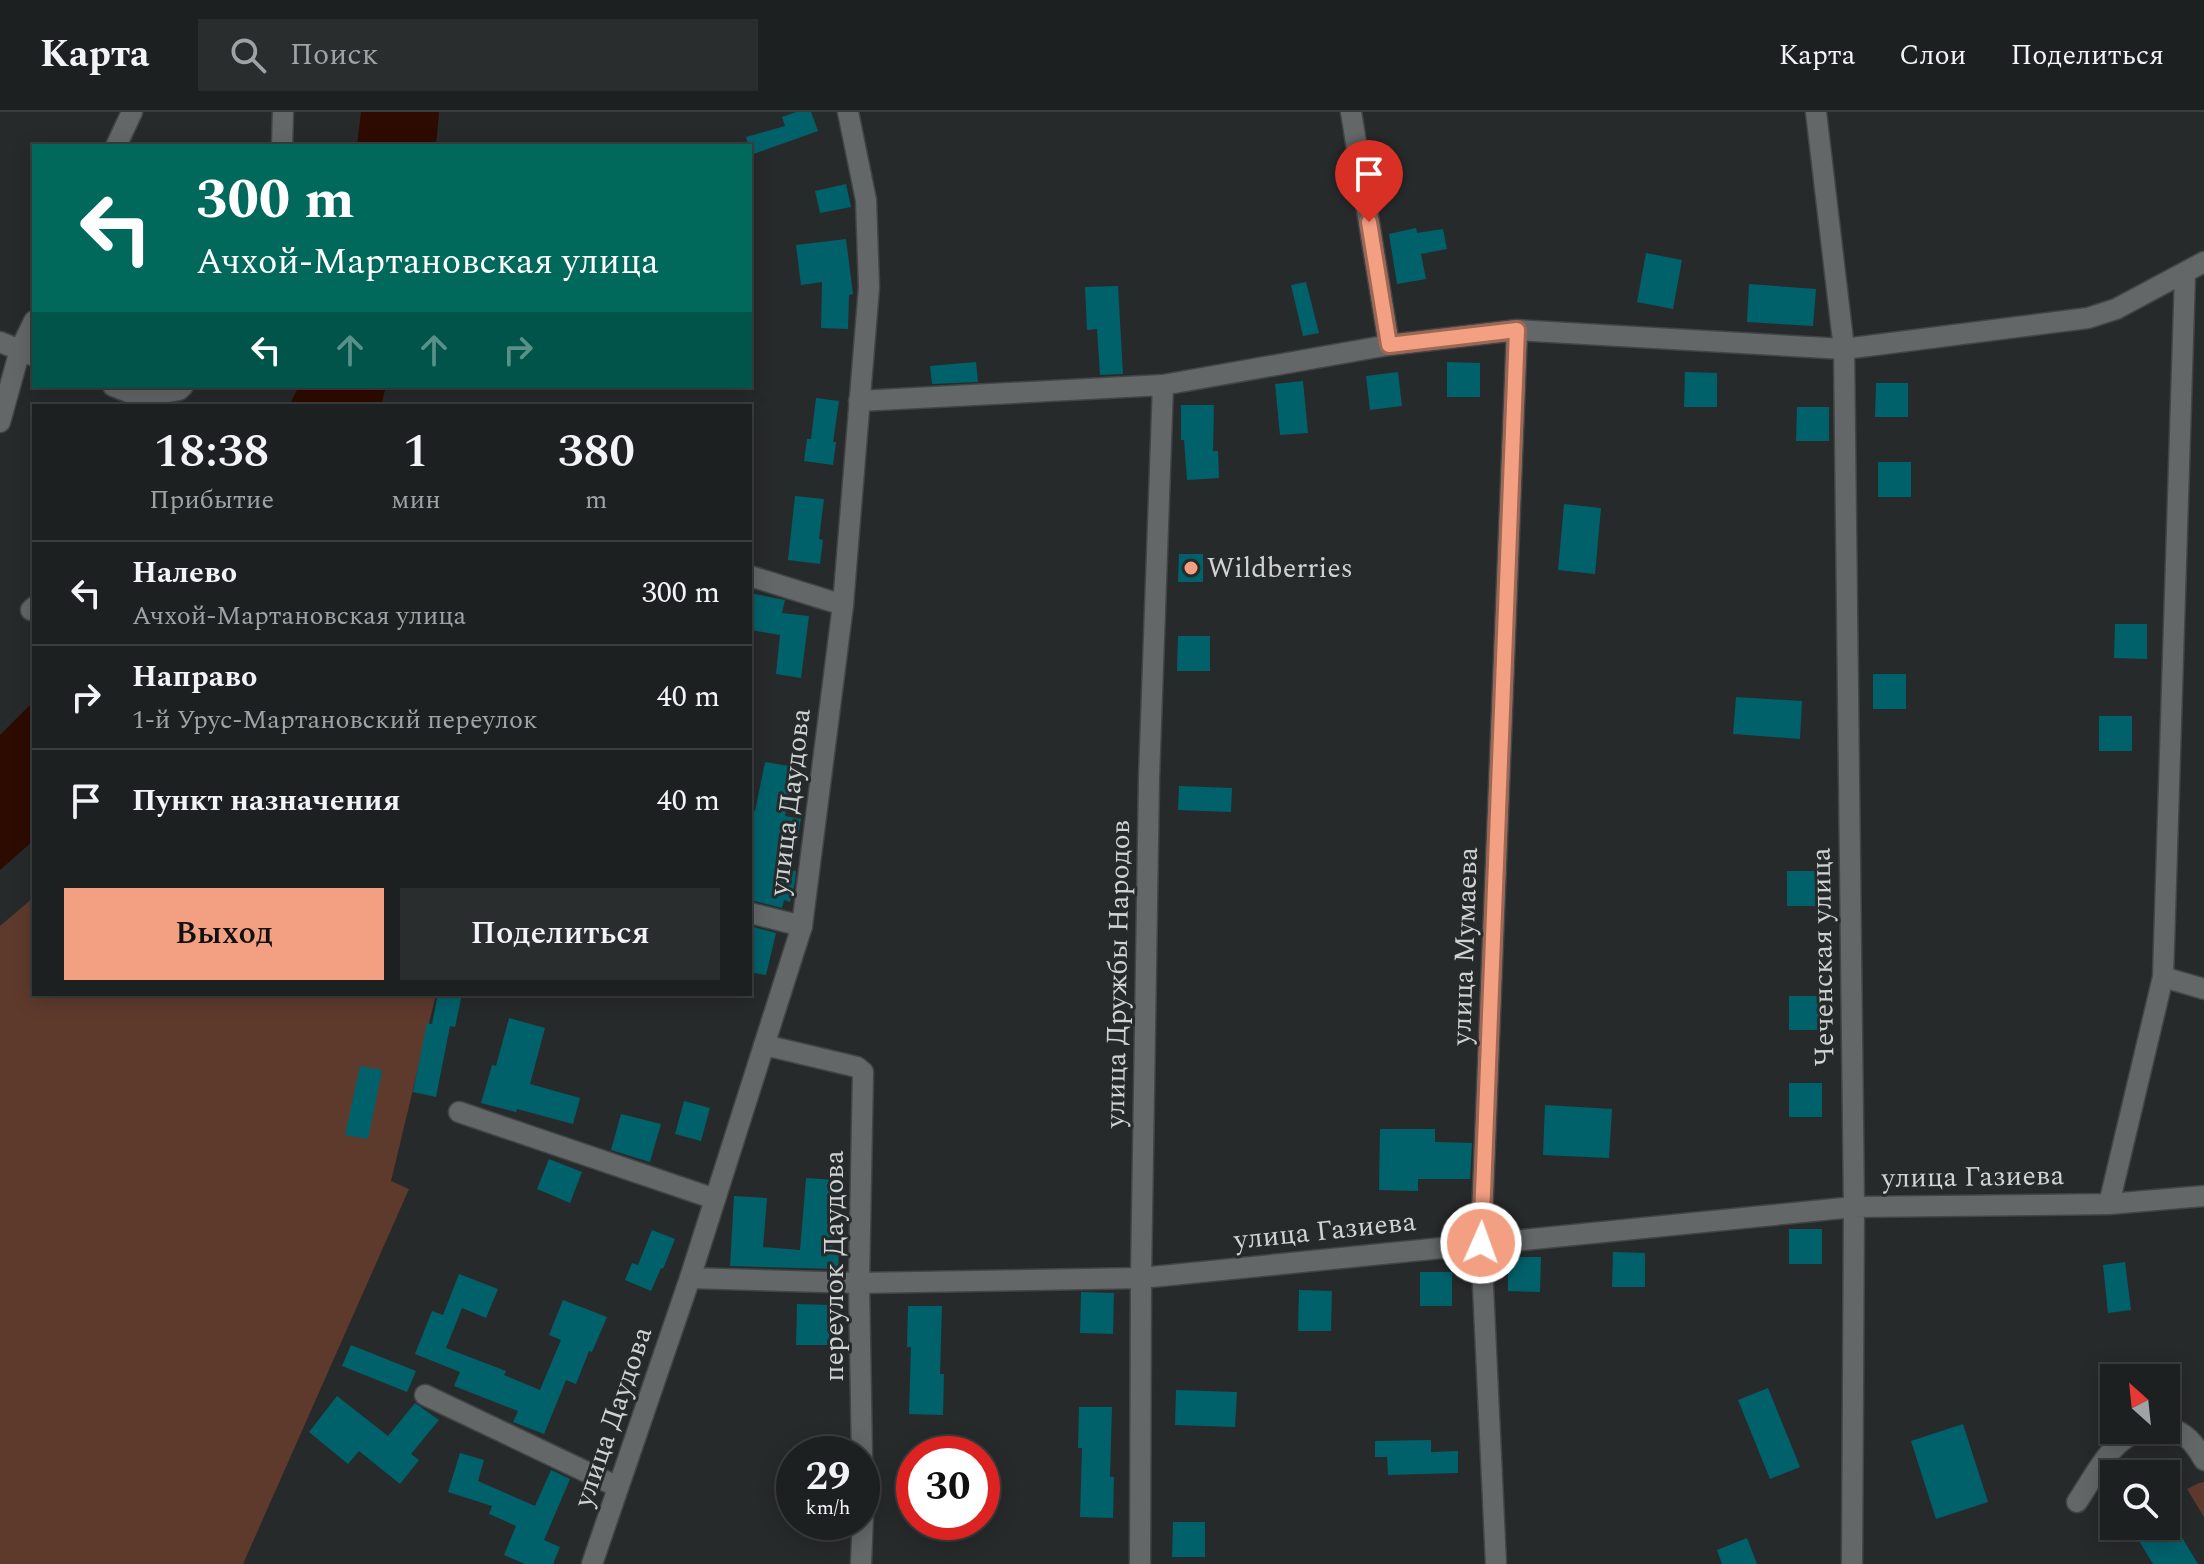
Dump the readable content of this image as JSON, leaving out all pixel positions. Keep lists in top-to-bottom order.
{
  "streets": {
    "street": [
      "улица Даудова",
      "улица Мумаева",
      "Чеченская улица",
      "улица Дружбы Народов",
      "улица Газиева",
      "переулок Даудова"
    ]
  },
  "crossings": [
    ["улица Даудова", "улица Газиева"],
    ["улица Даудова", "переулок Даудова"],
    ["улица Мумаева", "улица Газиева"],
    ["Чеченская улица", "улица Газиева"],
    ["улица Дружбы Народов", "улица Газиева"],
    ["улица Газиева", "переулок Даудова"]
  ],
  "places": ["Wildberries"],
  "north": "top left",
  "page": {
    "header": "Карта",
    "search": "Поиск",
    "nav": ["Карта", "Слои", "Поделиться"],
    "turn": ["300 m", "Ачхой-Мартановская улица"],
    "eta": [
      "18:38",
      "Прибытие",
      "1",
      "мин",
      "380",
      "m"
    ],
    "list": [
      {
        "name": "Налево",
        "note": "Ачхой-Мартановская улица",
        "value": "300 m"
      },
      {
        "name": "Направо",
        "note": "1-й Урус-Мартановский переулок",
        "value": "40 m"
      },
      {
        "name": "Пункт назначения",
        "value": "40 m"
      }
    ],
    "buttons": ["Выход", "Поделиться"],
    "speed": "29 km/h",
    "limit": "30"
  }
}
